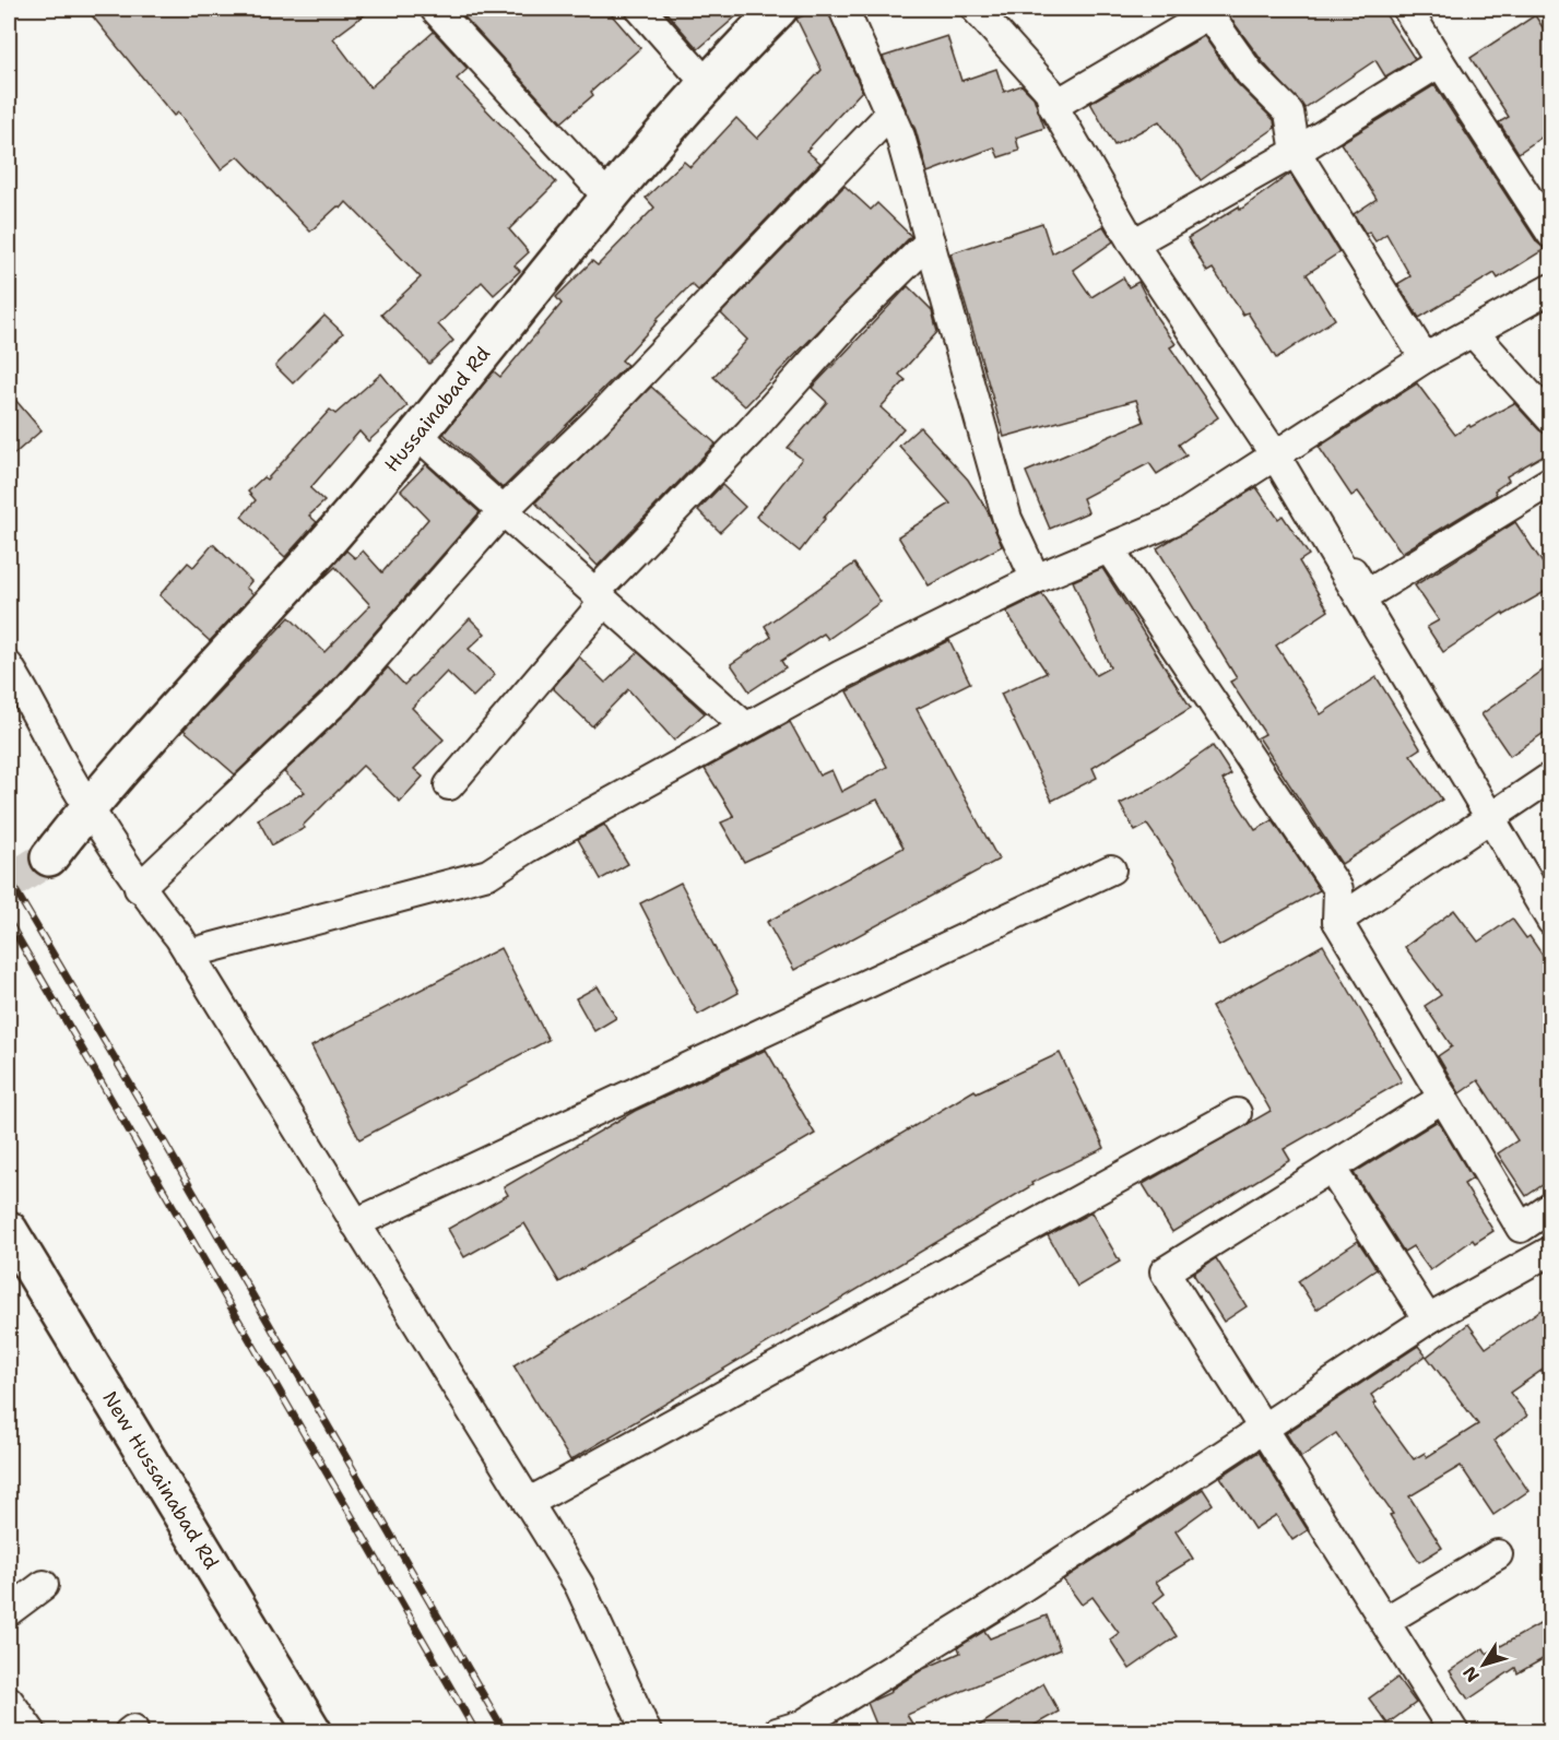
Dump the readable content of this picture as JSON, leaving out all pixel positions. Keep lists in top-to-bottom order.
{
  "streets": {
    "street": ["Hussainabad Rd", "New Hussainabad Rd"]
  },
  "north": "bottom left"
}
